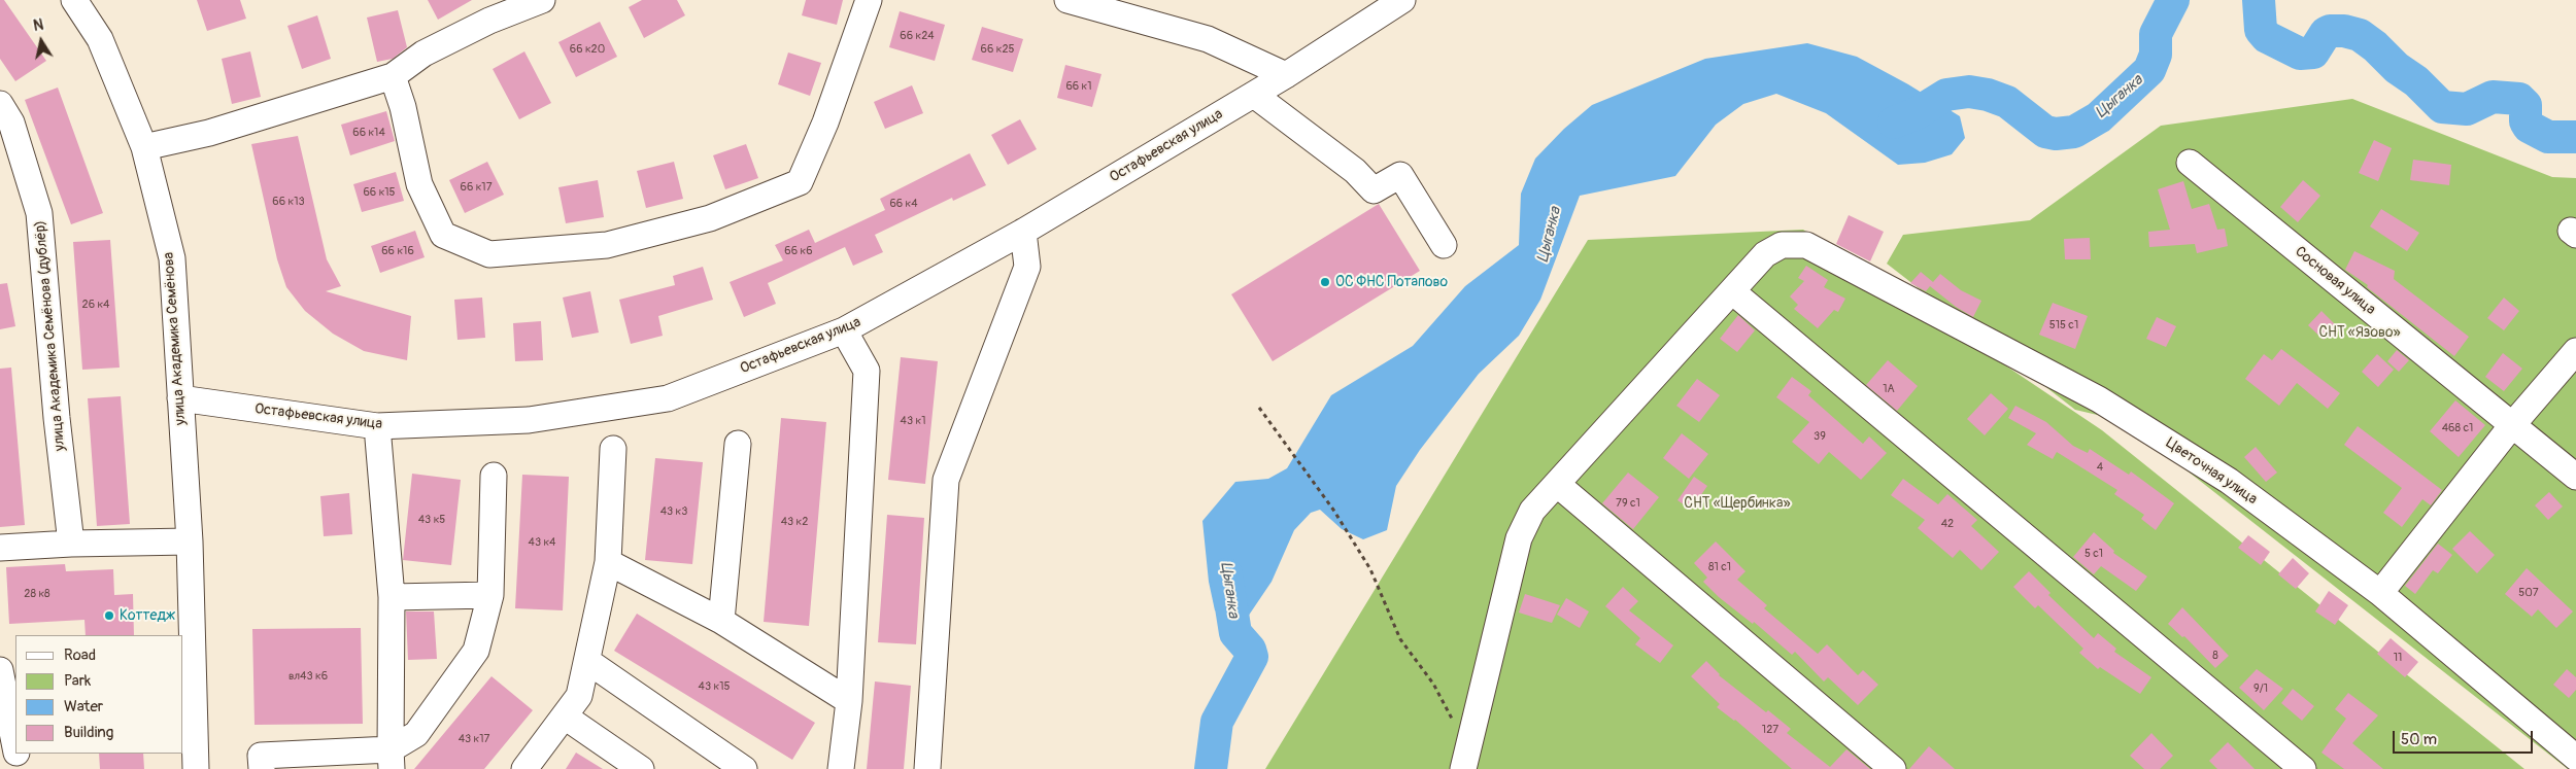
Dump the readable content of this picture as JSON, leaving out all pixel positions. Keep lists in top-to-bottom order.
{
  "streets": {
    "street": [
      "Остафьевская улица",
      "Сосновая улица",
      "улица Академика Семёнова (дублёр)",
      "улица Академика Семёнова",
      "Цветочная улица"
    ]
  },
  "crossings": [
    ["Остафьевская улица", "улица Академика Семёнова"]
  ],
  "water": ["Цыганка"],
  "parks": ["СНТ «Язово»", "СНТ «Щербинка»"],
  "places": ["ОС ФНС Потапово", "Коттедж"],
  "house_numbers": [
    "66 к24",
    "66 к20",
    "66 к25",
    "66 к1",
    "66 к14",
    "66 к17",
    "66 к15",
    "66 к13",
    "66 к4",
    "66 к16",
    "66 к6",
    "26 к4",
    "515 с1",
    "1А",
    "43 к1",
    "468 с1",
    "39",
    "4",
    "79 с1",
    "43 к3",
    "43 к5",
    "43 к2",
    "42",
    "43 к4",
    "5 с1",
    "81 с1",
    "507",
    "28 к8",
    "8",
    "11",
    "вл43 к6",
    "43 к15",
    "9/1",
    "127",
    "43 к17"
  ],
  "legend": [
    "Road",
    "Park",
    "Water",
    "Building"
  ],
  "scale_bar": "50 m",
  "north": "top"
}
